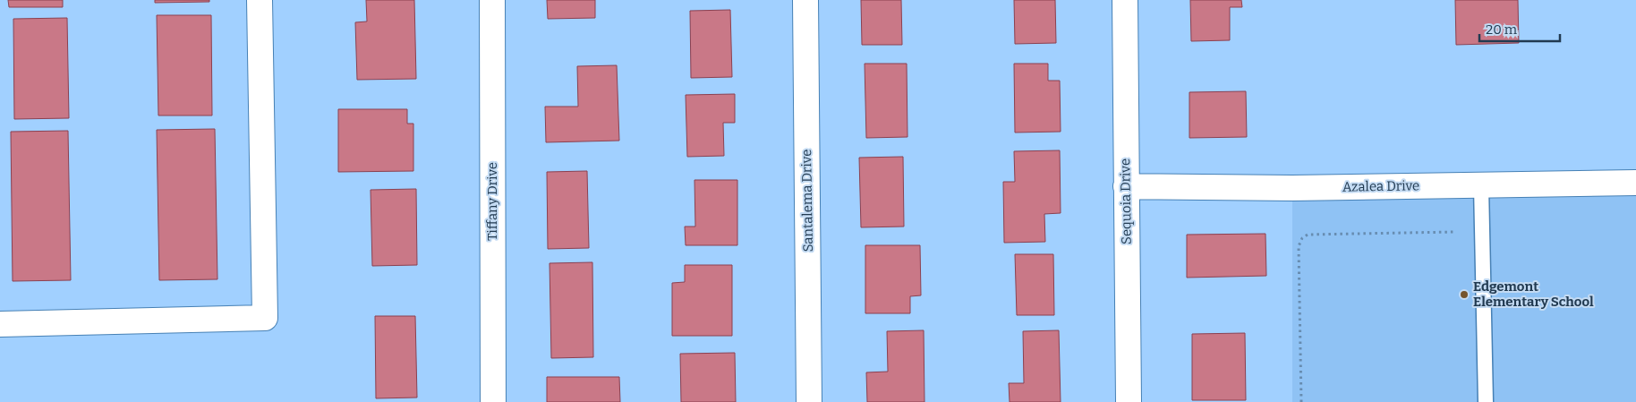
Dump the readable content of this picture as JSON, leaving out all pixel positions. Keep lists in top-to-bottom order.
{
  "streets": {
    "street": [
      "Azalea Drive",
      "Santalema Drive",
      "Tiffany Drive",
      "Sequoia Drive"
    ]
  },
  "crossings": [
    ["Azalea Drive", "Sequoia Drive"]
  ],
  "places": ["Edgemont Elementary School"],
  "scale_bar": "20 m"
}
